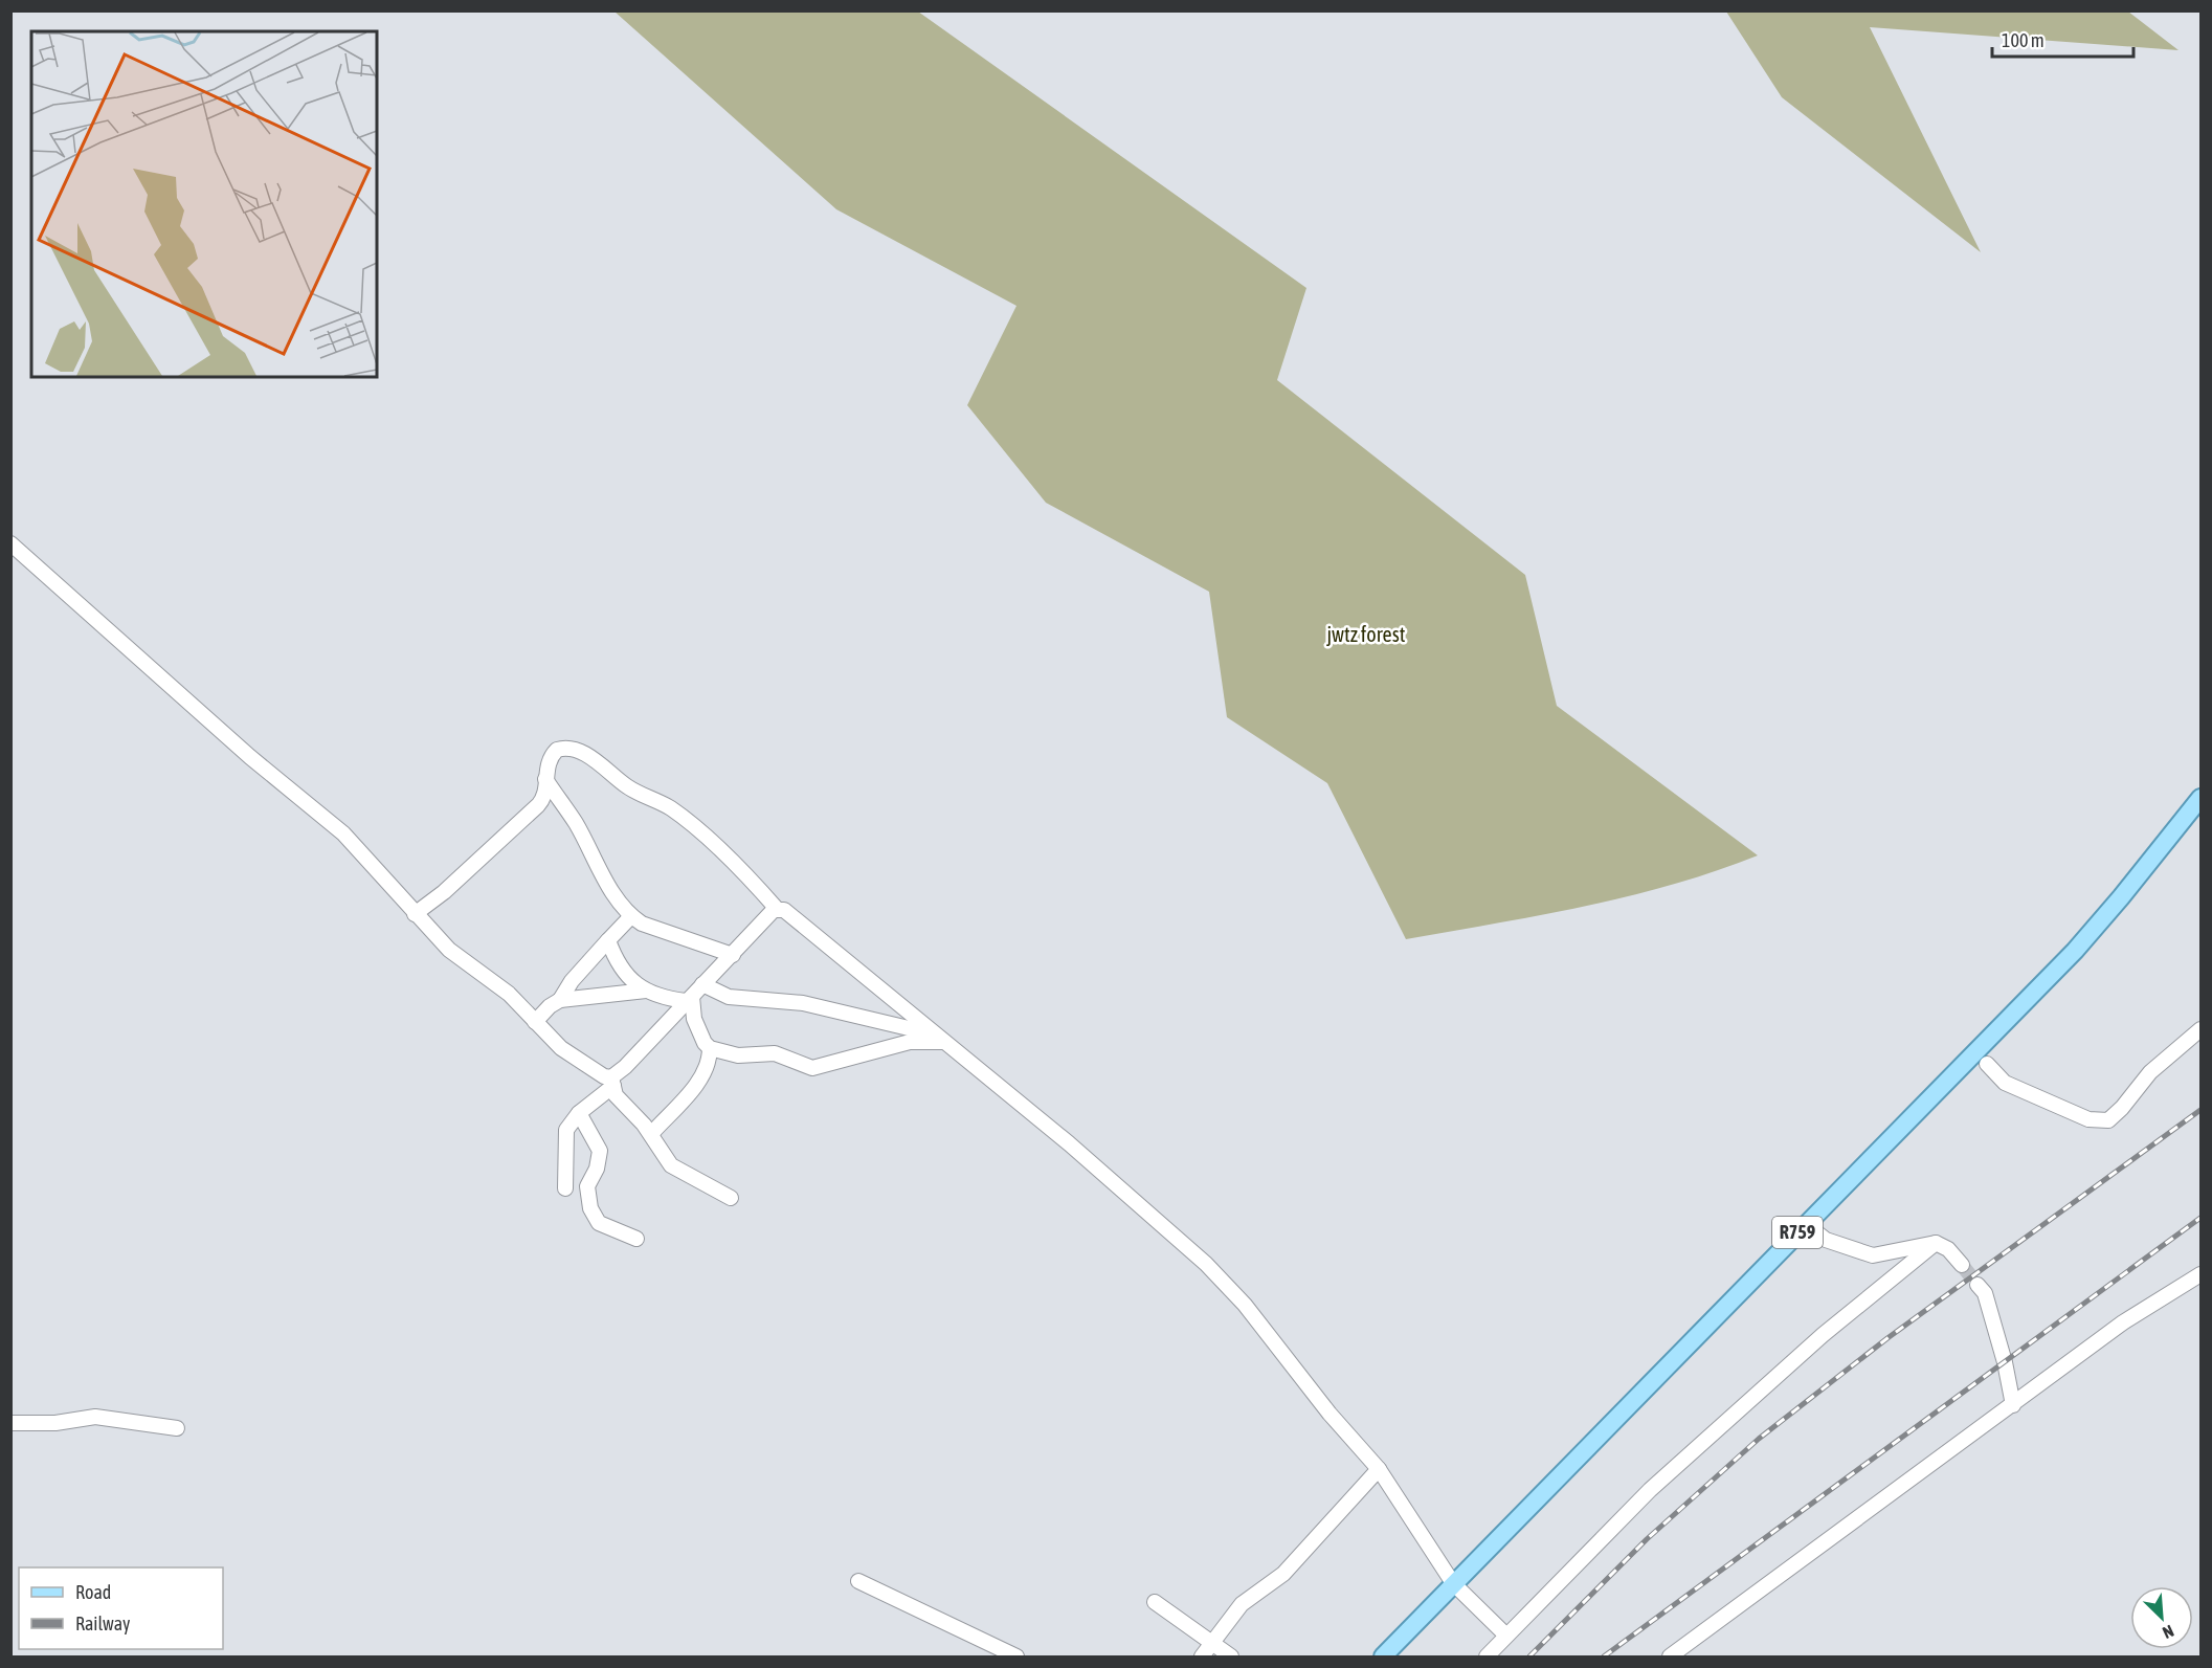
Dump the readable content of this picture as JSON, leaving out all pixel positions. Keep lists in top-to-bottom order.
{
  "streets": {
    "main road": ["R759"]
  },
  "parks": ["jwtz forest"],
  "legend": ["Road", "Railway"],
  "scale_bar": "100 m",
  "north": "bottom right"
}
